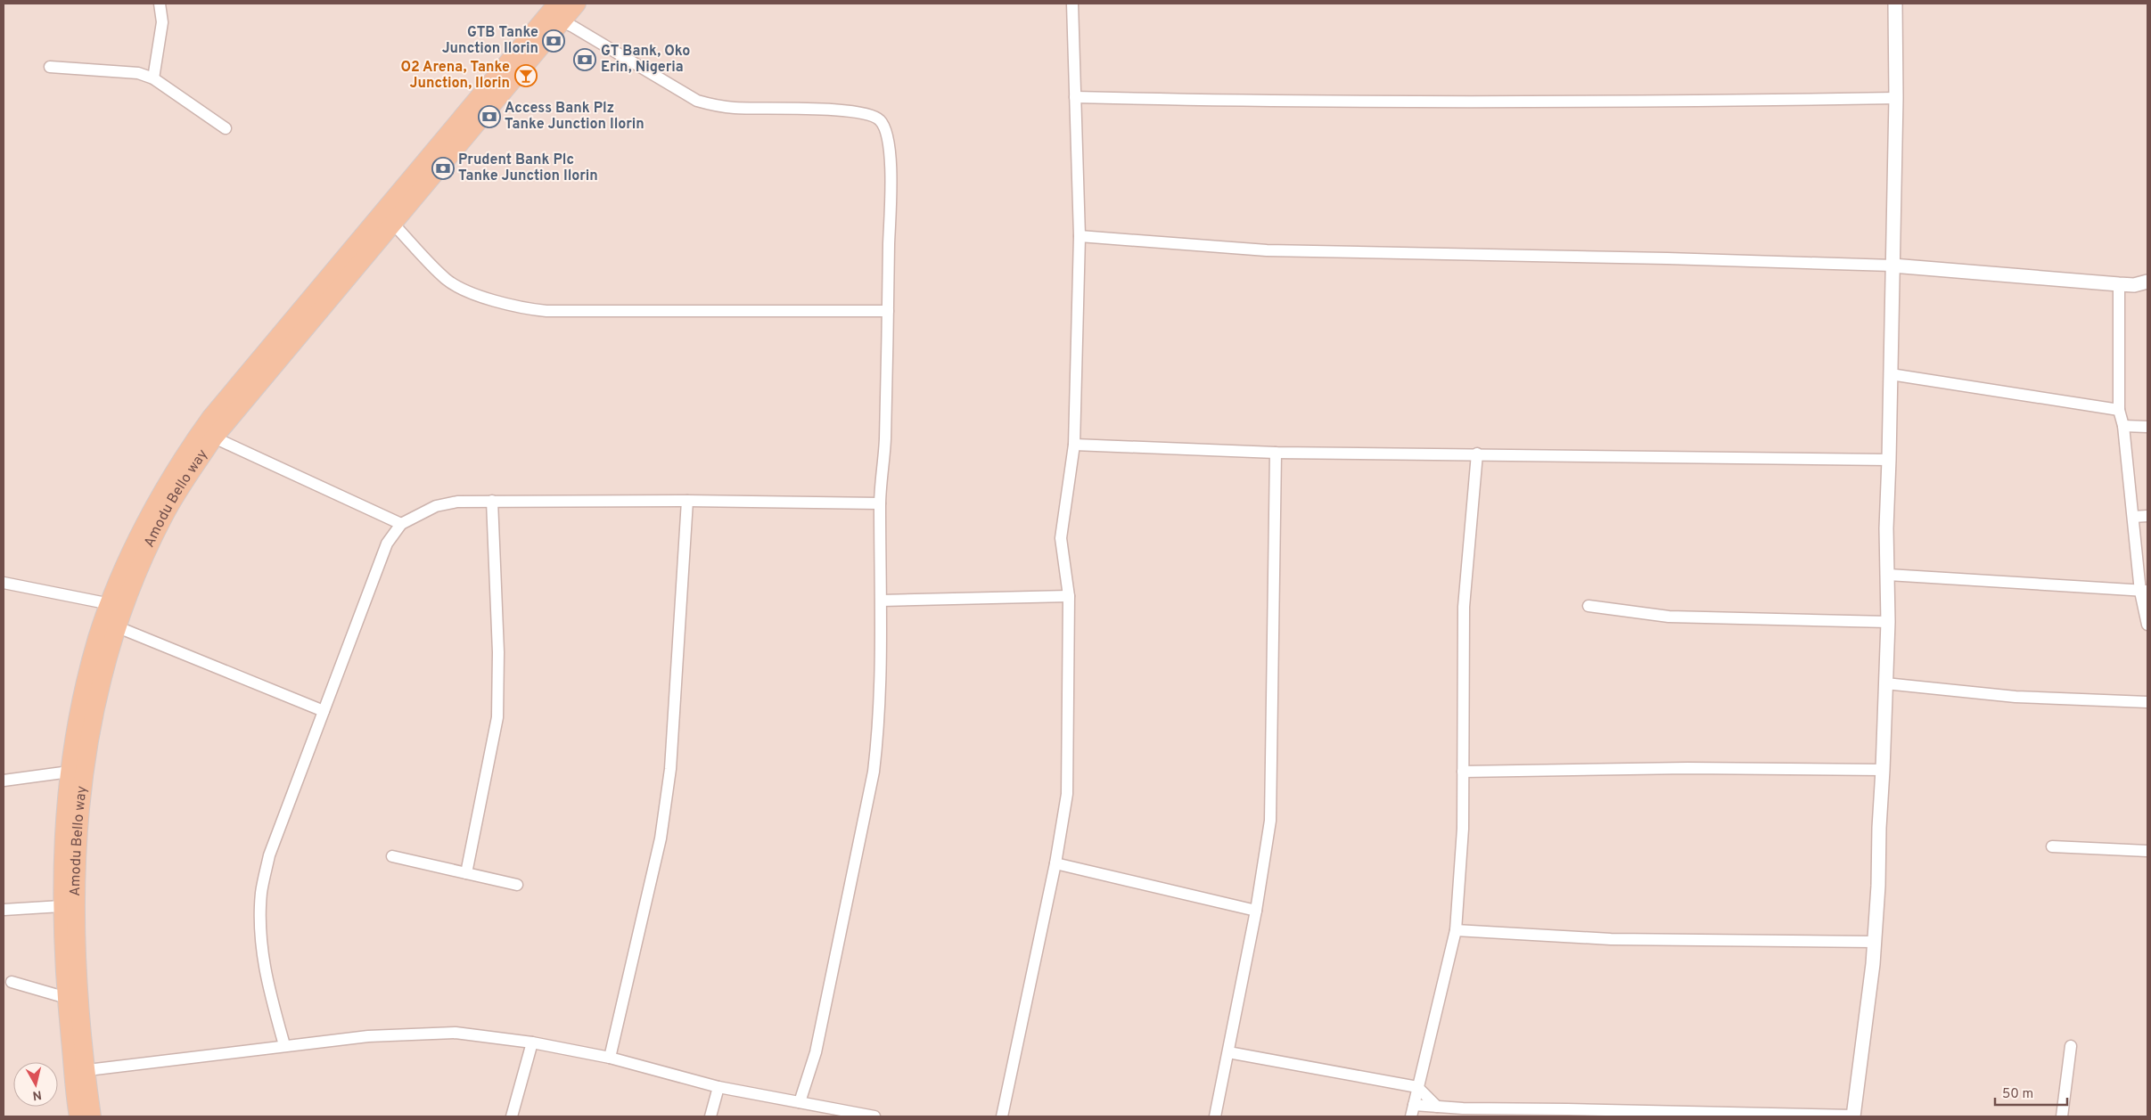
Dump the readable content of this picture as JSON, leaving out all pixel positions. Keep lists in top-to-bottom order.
{
  "streets": {
    "main road": ["Amodu Bello way"]
  },
  "places": {
    "bank": [
      "GTB Tanke Junction Ilorin",
      "GT Bank, Oko Erin, Nigeria",
      "Access Bank Plz Tanke Junction Ilorin",
      "Prudent Bank Plc Tanke Junction Ilorin"
    ],
    "bar": ["O2 Arena, Tanke Junction, Ilorin"]
  },
  "scale_bar": "50 m",
  "north": "bottom"
}
